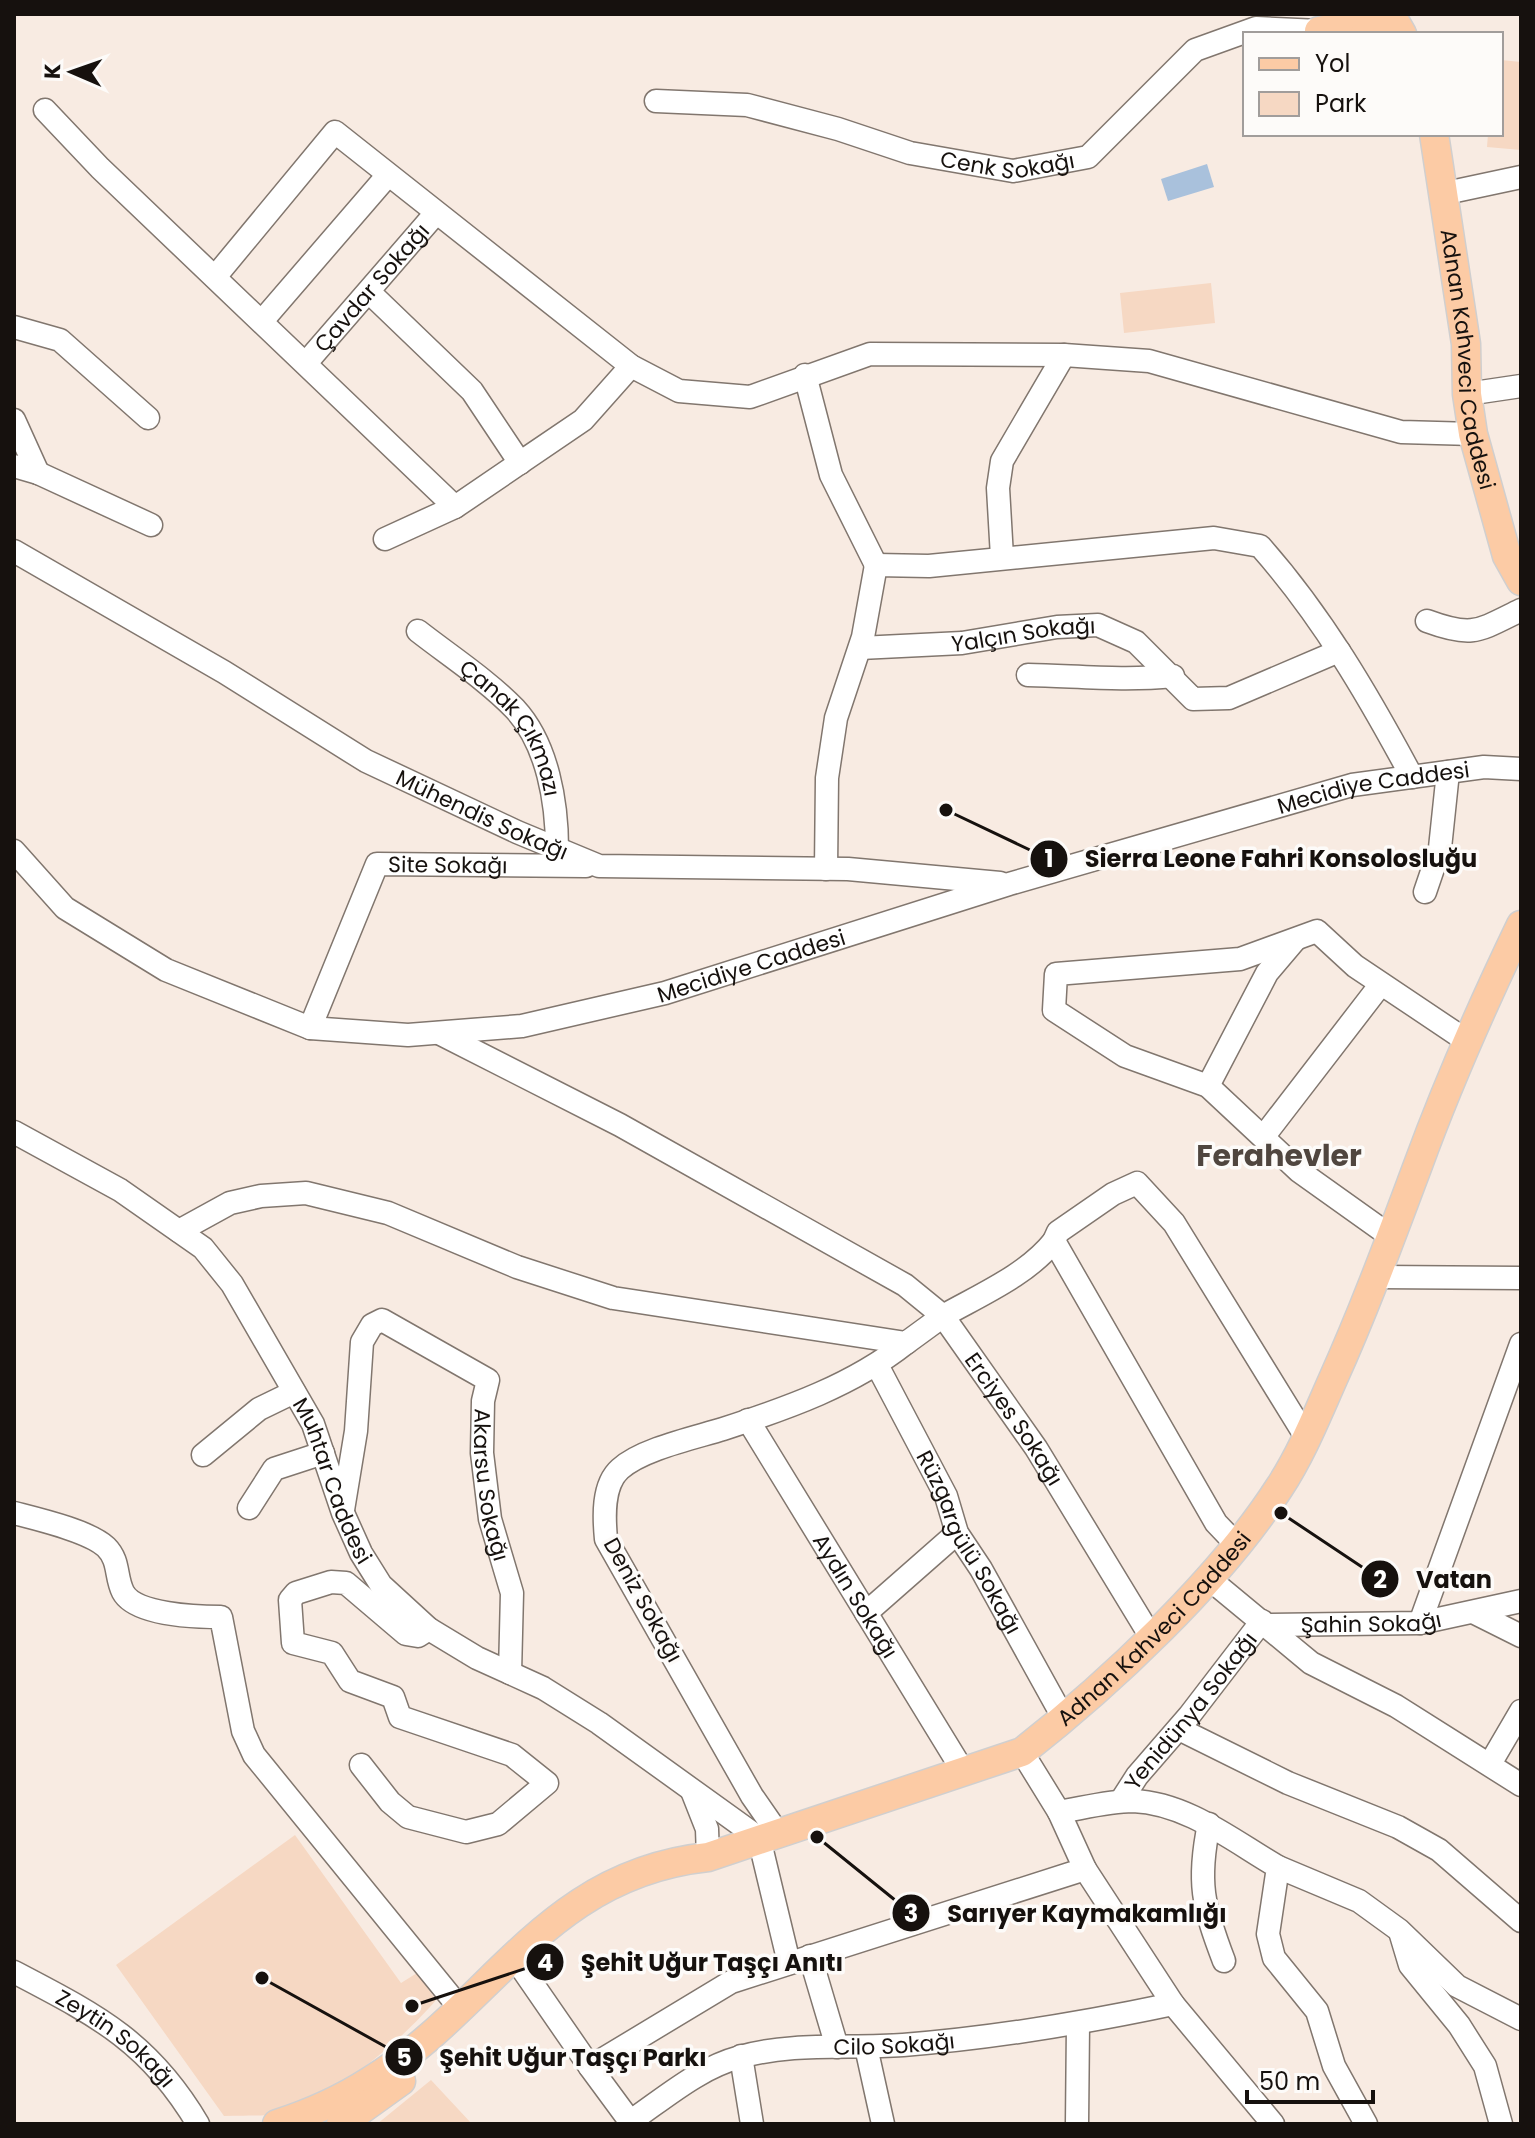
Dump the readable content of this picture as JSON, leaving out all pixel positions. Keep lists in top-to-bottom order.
{
  "streets": {
    "main road": ["Adnan Kahveci Caddesi"],
    "street": [
      "Cenk Sokağı",
      "Çavdar Sokağı",
      "Yalçın Sokağı",
      "Çanak Çıkmazı",
      "Mecidiye Caddesi",
      "Mühendis Sokağı",
      "Site Sokağı",
      "Erciyes Sokağı",
      "Muhtar Caddesi",
      "Akarsu Sokağı",
      "Rüzgargülü Sokağı",
      "Aydın Sokağı",
      "Deniz Sokağı",
      "Şahin Sokağı",
      "Yenidünya Sokağı",
      "Zeytin Sokağı",
      "Cilo Sokağı"
    ]
  },
  "crossings": [
    ["Adnan Kahveci Caddesi", "Erciyes Sokağı"],
    ["Adnan Kahveci Caddesi", "Muhtar Caddesi"],
    ["Adnan Kahveci Caddesi", "Rüzgargülü Sokağı"],
    ["Adnan Kahveci Caddesi", "Aydın Sokağı"],
    ["Adnan Kahveci Caddesi", "Deniz Sokağı"],
    ["Çanak Çıkmazı", "Mühendis Sokağı"],
    ["Mecidiye Caddesi", "Mühendis Sokağı"],
    ["Mecidiye Caddesi", "Site Sokağı"],
    ["Mecidiye Caddesi", "Erciyes Sokağı"],
    ["Mühendis Sokağı", "Site Sokağı"],
    ["Erciyes Sokağı", "Deniz Sokağı"],
    ["Muhtar Caddesi", "Akarsu Sokağı"],
    ["Muhtar Caddesi", "Deniz Sokağı"],
    ["Rüzgargülü Sokağı", "Deniz Sokağı"],
    ["Aydın Sokağı", "Deniz Sokağı"],
    ["Şahin Sokağı", "Yenidünya Sokağı"]
  ],
  "districts": ["Ferahevler"],
  "places": [
    "Sierra Leone Fahri Konsolosluğu",
    "Vatan",
    "Sarıyer Kaymakamlığı",
    "Şehit Uğur Taşçı Parkı",
    "Şehit Uğur Taşçı Anıtı"
  ],
  "legend": ["Yol", "Park"],
  "scale_bar": "50 m",
  "north": "left"
}
